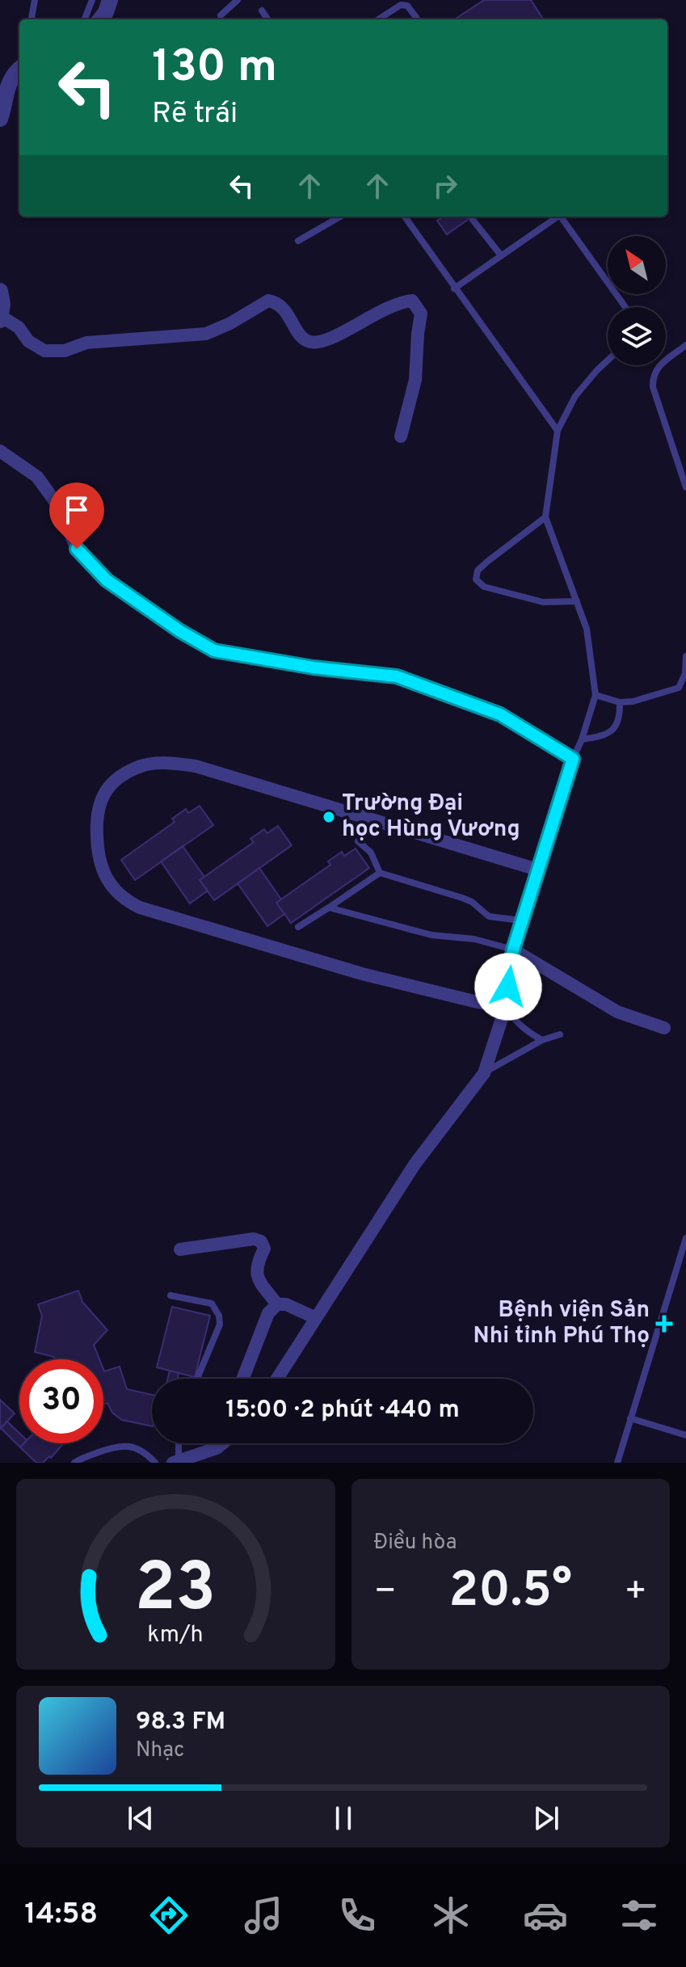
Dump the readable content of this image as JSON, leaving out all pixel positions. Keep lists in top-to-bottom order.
{
  "places": {
    "other": ["Trường Đại học Hùng Vương"],
    "health": ["Bệnh viện Sản Nhi tỉnh Phú Thọ"]
  },
  "north": "top left",
  "page": {
    "turn": ["130 m", "Rẽ trái"],
    "limit": "30",
    "trip": "15:00 · 2 phút · 440 m",
    "tile": "Điều hòa",
    "heat": ["−", "20.5°", "+"],
    "song": ["98.3 FM", "Nhạc"],
    "tabs": "14:58",
    "gauge": ["23", "km/h"]
  }
}
